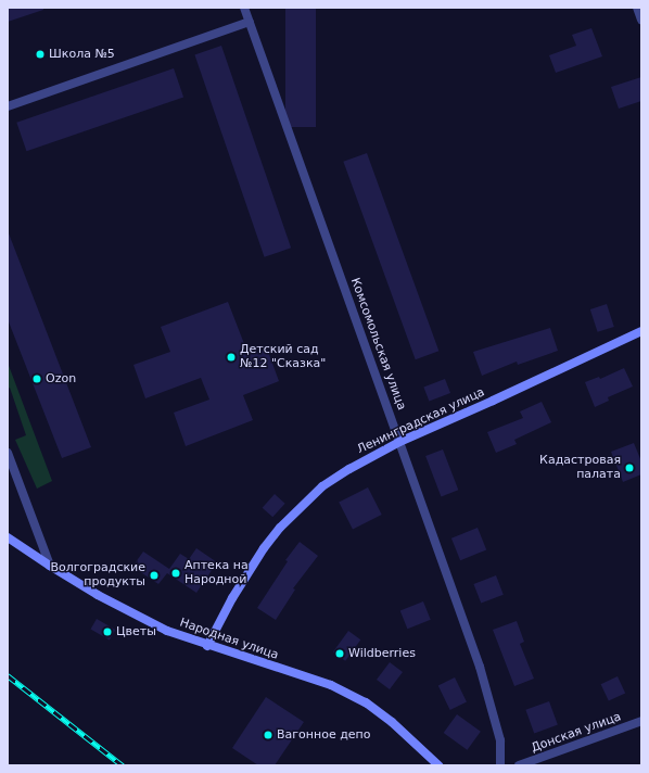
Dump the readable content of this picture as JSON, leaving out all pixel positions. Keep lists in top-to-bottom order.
{
  "streets": {
    "street": [
      "Комсомольская улица",
      "Ленинградская улица",
      "Народная улица",
      "Донская улица"
    ]
  },
  "crossings": [
    ["Комсомольская улица", "Ленинградская улица"],
    ["Ленинградская улица", "Народная улица"]
  ],
  "places": [
    "Школа №5",
    "Детский сад №12 \"Сказка\"",
    "Ozon",
    "Кадастровая палата",
    "Аптека на Народной",
    "Волгоградские продукты",
    "Цветы",
    "Wildberries",
    "Вагонное депо"
  ]
}
